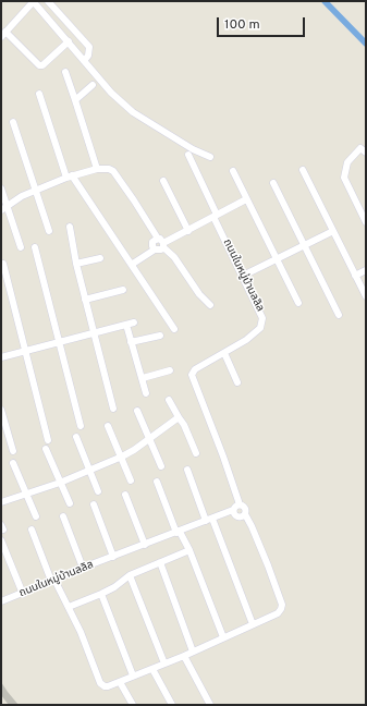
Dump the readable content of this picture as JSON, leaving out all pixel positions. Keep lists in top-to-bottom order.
{
  "streets": {
    "street": ["ถนนในหมู่บ้านลลิล"]
  },
  "scale_bar": "100 m"
}
